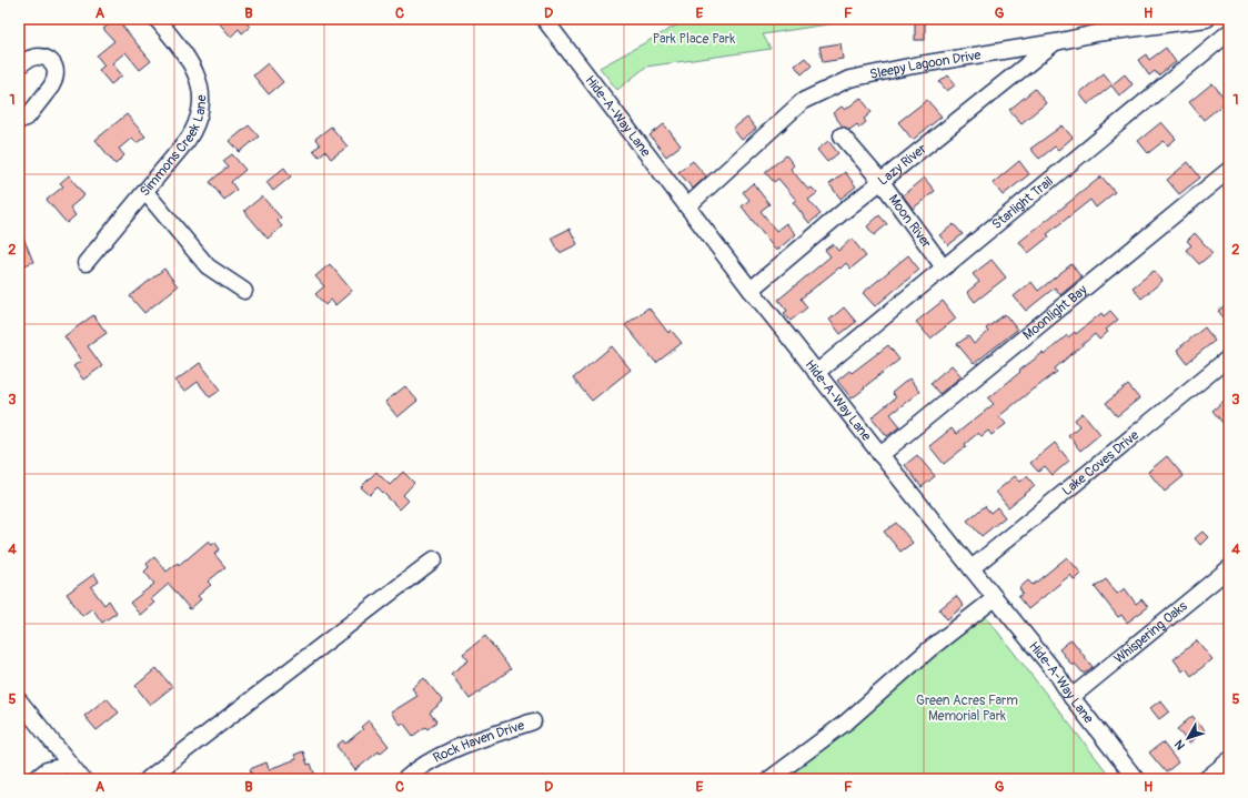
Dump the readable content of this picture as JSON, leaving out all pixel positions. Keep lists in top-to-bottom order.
{
  "streets": {
    "street": [
      "Sleepy Lagoon Drive",
      "Hide-A-Way Lane",
      "Simmons Creek Lane",
      "Lazy River",
      "Starlight Trail",
      "Moon River",
      "Moonlight Bay",
      "Lake Coves Drive",
      "Whispering Oaks",
      "Rock Haven Drive"
    ]
  },
  "crossings": [
    ["Sleepy Lagoon Drive", "Hide-A-Way Lane"],
    ["Sleepy Lagoon Drive", "Lazy River"],
    ["Hide-A-Way Lane", "Lazy River"],
    ["Hide-A-Way Lane", "Starlight Trail"],
    ["Hide-A-Way Lane", "Moonlight Bay"],
    ["Hide-A-Way Lane", "Lake Coves Drive"],
    ["Hide-A-Way Lane", "Whispering Oaks"],
    ["Lazy River", "Moon River"],
    ["Starlight Trail", "Moon River"]
  ],
  "parks": ["Park Place Park", "Green Acres Farm Memorial Park"],
  "north": "bottom left",
  "grid": {
    "columns": [
      "A",
      "B",
      "C",
      "D",
      "E",
      "F",
      "G",
      "H"
    ],
    "rows": [
      "1",
      "2",
      "3",
      "4",
      "5"
    ]
  }
}
